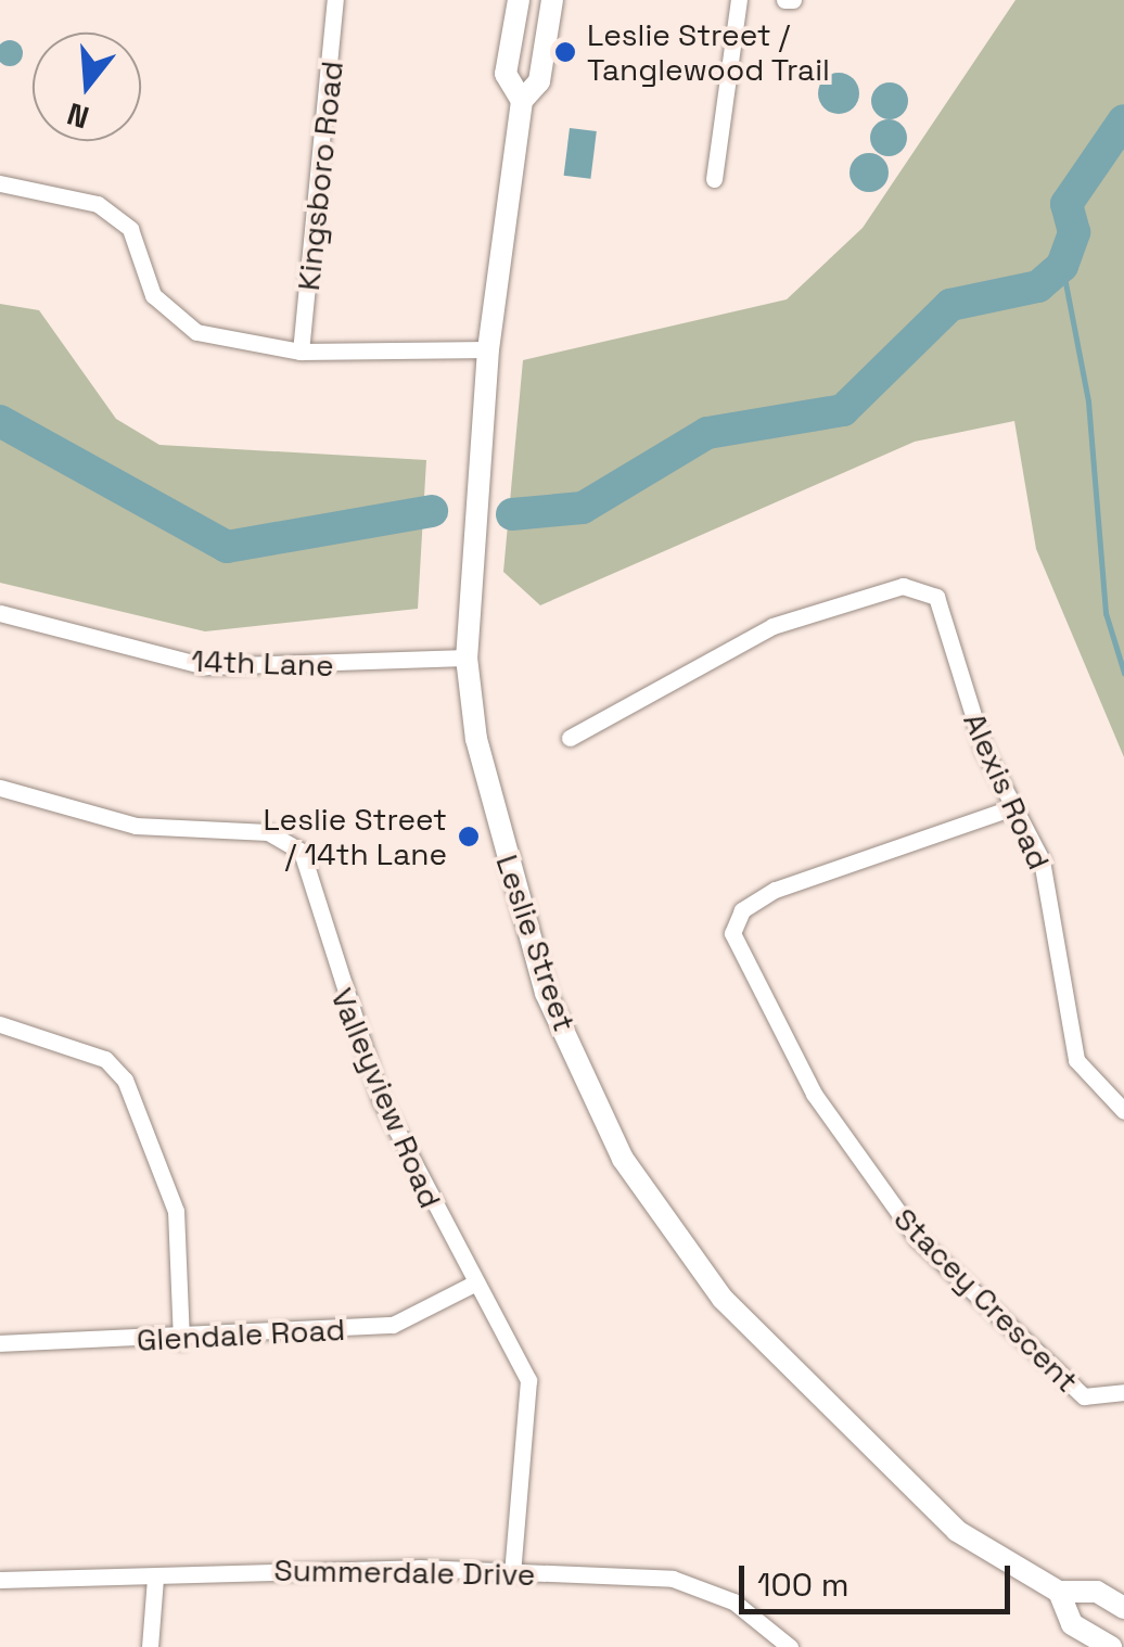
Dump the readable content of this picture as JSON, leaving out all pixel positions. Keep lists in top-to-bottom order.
{
  "streets": {
    "main road": ["Leslie Street"],
    "street": [
      "Kingsboro Road",
      "14th Lane",
      "Alexis Road",
      "Valleyview Road",
      "Stacey Crescent",
      "Glendale Road",
      "Summerdale Drive"
    ]
  },
  "crossings": [
    ["14th Lane", "Leslie Street"],
    ["Alexis Road", "Stacey Crescent"],
    ["Valleyview Road", "Glendale Road"],
    ["Valleyview Road", "Summerdale Drive"]
  ],
  "places": ["Leslie Street / Tanglewood Trail", "Leslie Street / 14th Lane"],
  "scale_bar": "100 m",
  "north": "bottom"
}
